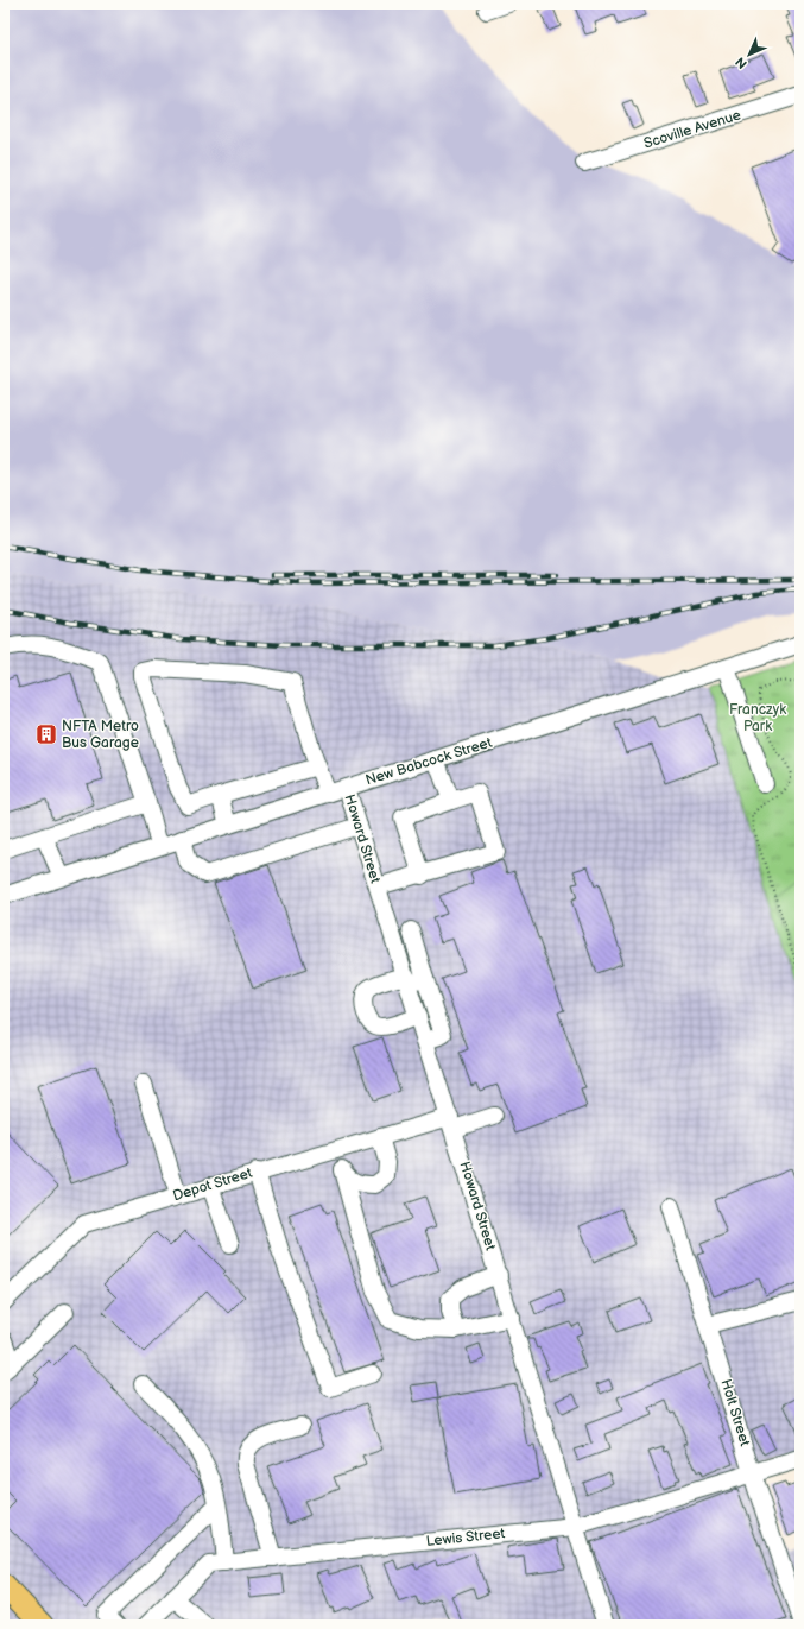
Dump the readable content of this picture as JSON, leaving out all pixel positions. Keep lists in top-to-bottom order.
{
  "streets": {
    "street": [
      "Scoville Avenue",
      "New Babcock Street",
      "Howard Street",
      "Depot Street",
      "Holt Street",
      "Lewis Street"
    ]
  },
  "crossings": [
    ["New Babcock Street", "Howard Street"],
    ["Howard Street", "Depot Street"],
    ["Howard Street", "Lewis Street"],
    ["Holt Street", "Lewis Street"]
  ],
  "parks": ["Franczyk Park"],
  "places": {
    "building": ["NFTA Metro Bus Garage"]
  },
  "north": "bottom left"
}
